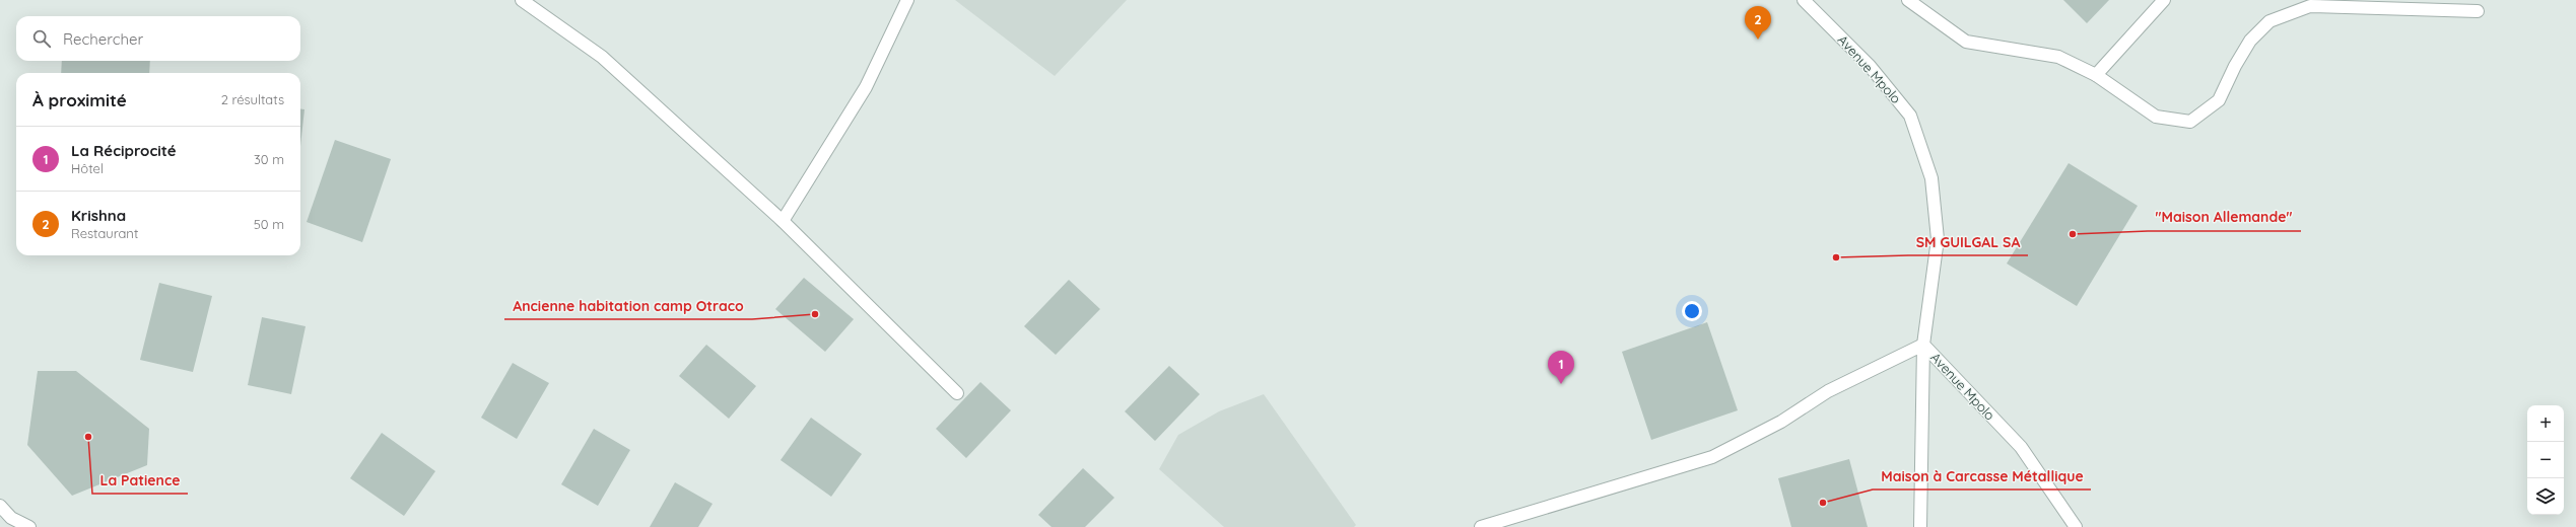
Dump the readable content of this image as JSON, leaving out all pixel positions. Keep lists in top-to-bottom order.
{
  "streets": {
    "street": ["Avenue Mpolo"]
  },
  "places": [
    "\"Maison Allemande\"",
    "SM GUILGAL SA",
    "Ancienne habitation camp Otraco",
    "La Patience",
    "Maison à Carcasse Métallique"
  ],
  "page": {
    "pins": ["2", "1"],
    "search": "Rechercher",
    "heading": ["À proximité", "2 résultats"],
    "list": [
      {
        "mark": "1",
        "name": "La Réciprocité",
        "note": "Hôtel",
        "value": "30 m"
      },
      {
        "mark": "2",
        "name": "Krishna",
        "note": "Restaurant",
        "value": "50 m"
      }
    ],
    "map_buttons": ["+", "−"]
  }
}
